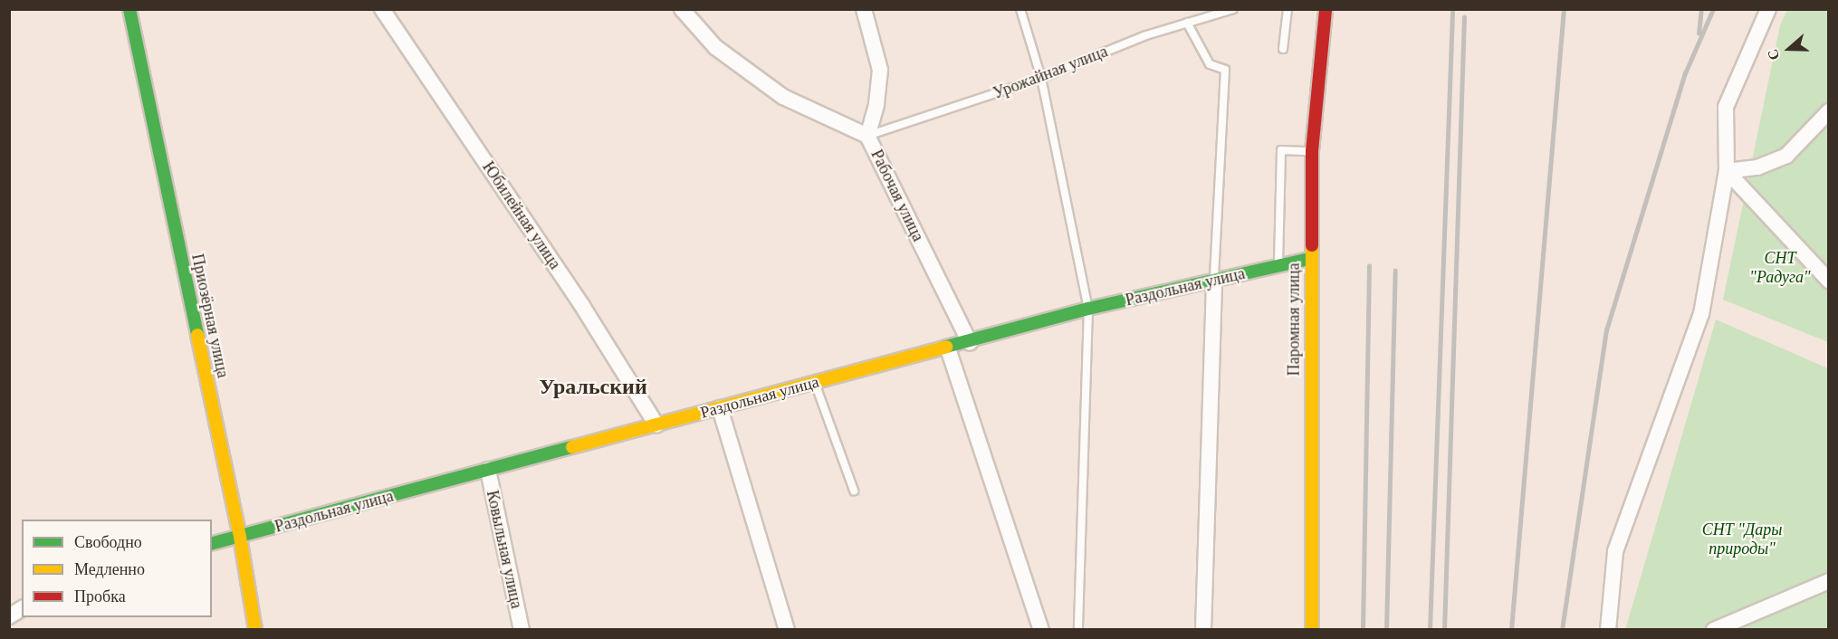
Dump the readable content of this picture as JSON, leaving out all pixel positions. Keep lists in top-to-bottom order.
{
  "streets": {
    "street": [
      "Рабочая улица",
      "Юбилейная улица",
      "Раздольная улица",
      "Приозёрная улица",
      "Паромная улица",
      "Ковыльная улица"
    ],
    "lane": ["Урожайная улица"]
  },
  "crossings": [
    ["Урожайная улица", "Рабочая улица"],
    ["Рабочая улица", "Раздольная улица"],
    ["Юбилейная улица", "Раздольная улица"],
    ["Раздольная улица", "Приозёрная улица"],
    ["Раздольная улица", "Паромная улица"],
    ["Раздольная улица", "Ковыльная улица"]
  ],
  "districts": ["Уральский"],
  "parks": ["СНТ \"Радуга\"", "СНТ \"Дары природы\""],
  "legend": ["Свободно", "Медленно", "Пробка"],
  "north": "left"
}
